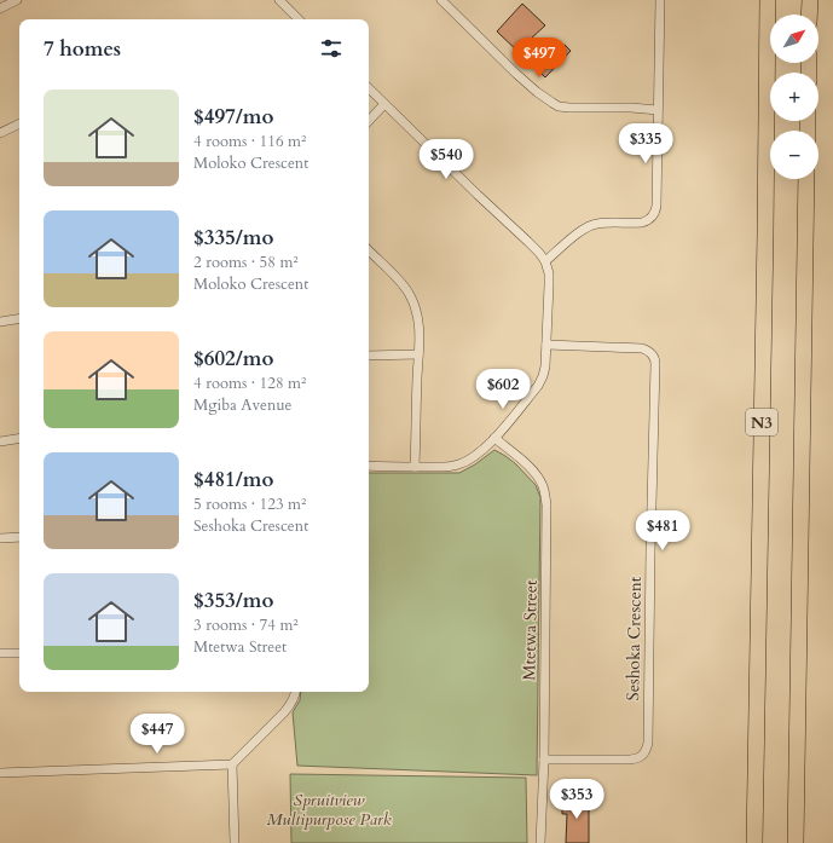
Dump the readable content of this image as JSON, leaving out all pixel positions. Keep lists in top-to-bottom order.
{
  "streets": {
    "highway": ["N3"],
    "street": ["Mtetwa Street", "Seshoka Crescent"]
  },
  "crossings": [
    ["Mtetwa Street", "Seshoka Crescent"]
  ],
  "parks": ["Spruitview Multipurpose Park"],
  "north": "top right",
  "page": {
    "map_buttons": ["+", "−"],
    "heading": "7 homes",
    "price": [
      "$497",
      "$335",
      "$540",
      "$602",
      "$481",
      "$447",
      "$353"
    ],
    "list": [
      {
        "name": "$497/mo",
        "note": "4 rooms · 116 m² · Moloko Crescent"
      },
      {
        "name": "$335/mo",
        "note": "2 rooms · 58 m² · Moloko Crescent"
      },
      {
        "name": "$602/mo",
        "note": "4 rooms · 128 m² · Mgiba Avenue"
      },
      {
        "name": "$481/mo",
        "note": "5 rooms · 123 m² · Seshoka Crescent"
      },
      {
        "name": "$353/mo",
        "note": "3 rooms · 74 m² · Mtetwa Street"
      }
    ]
  }
}
